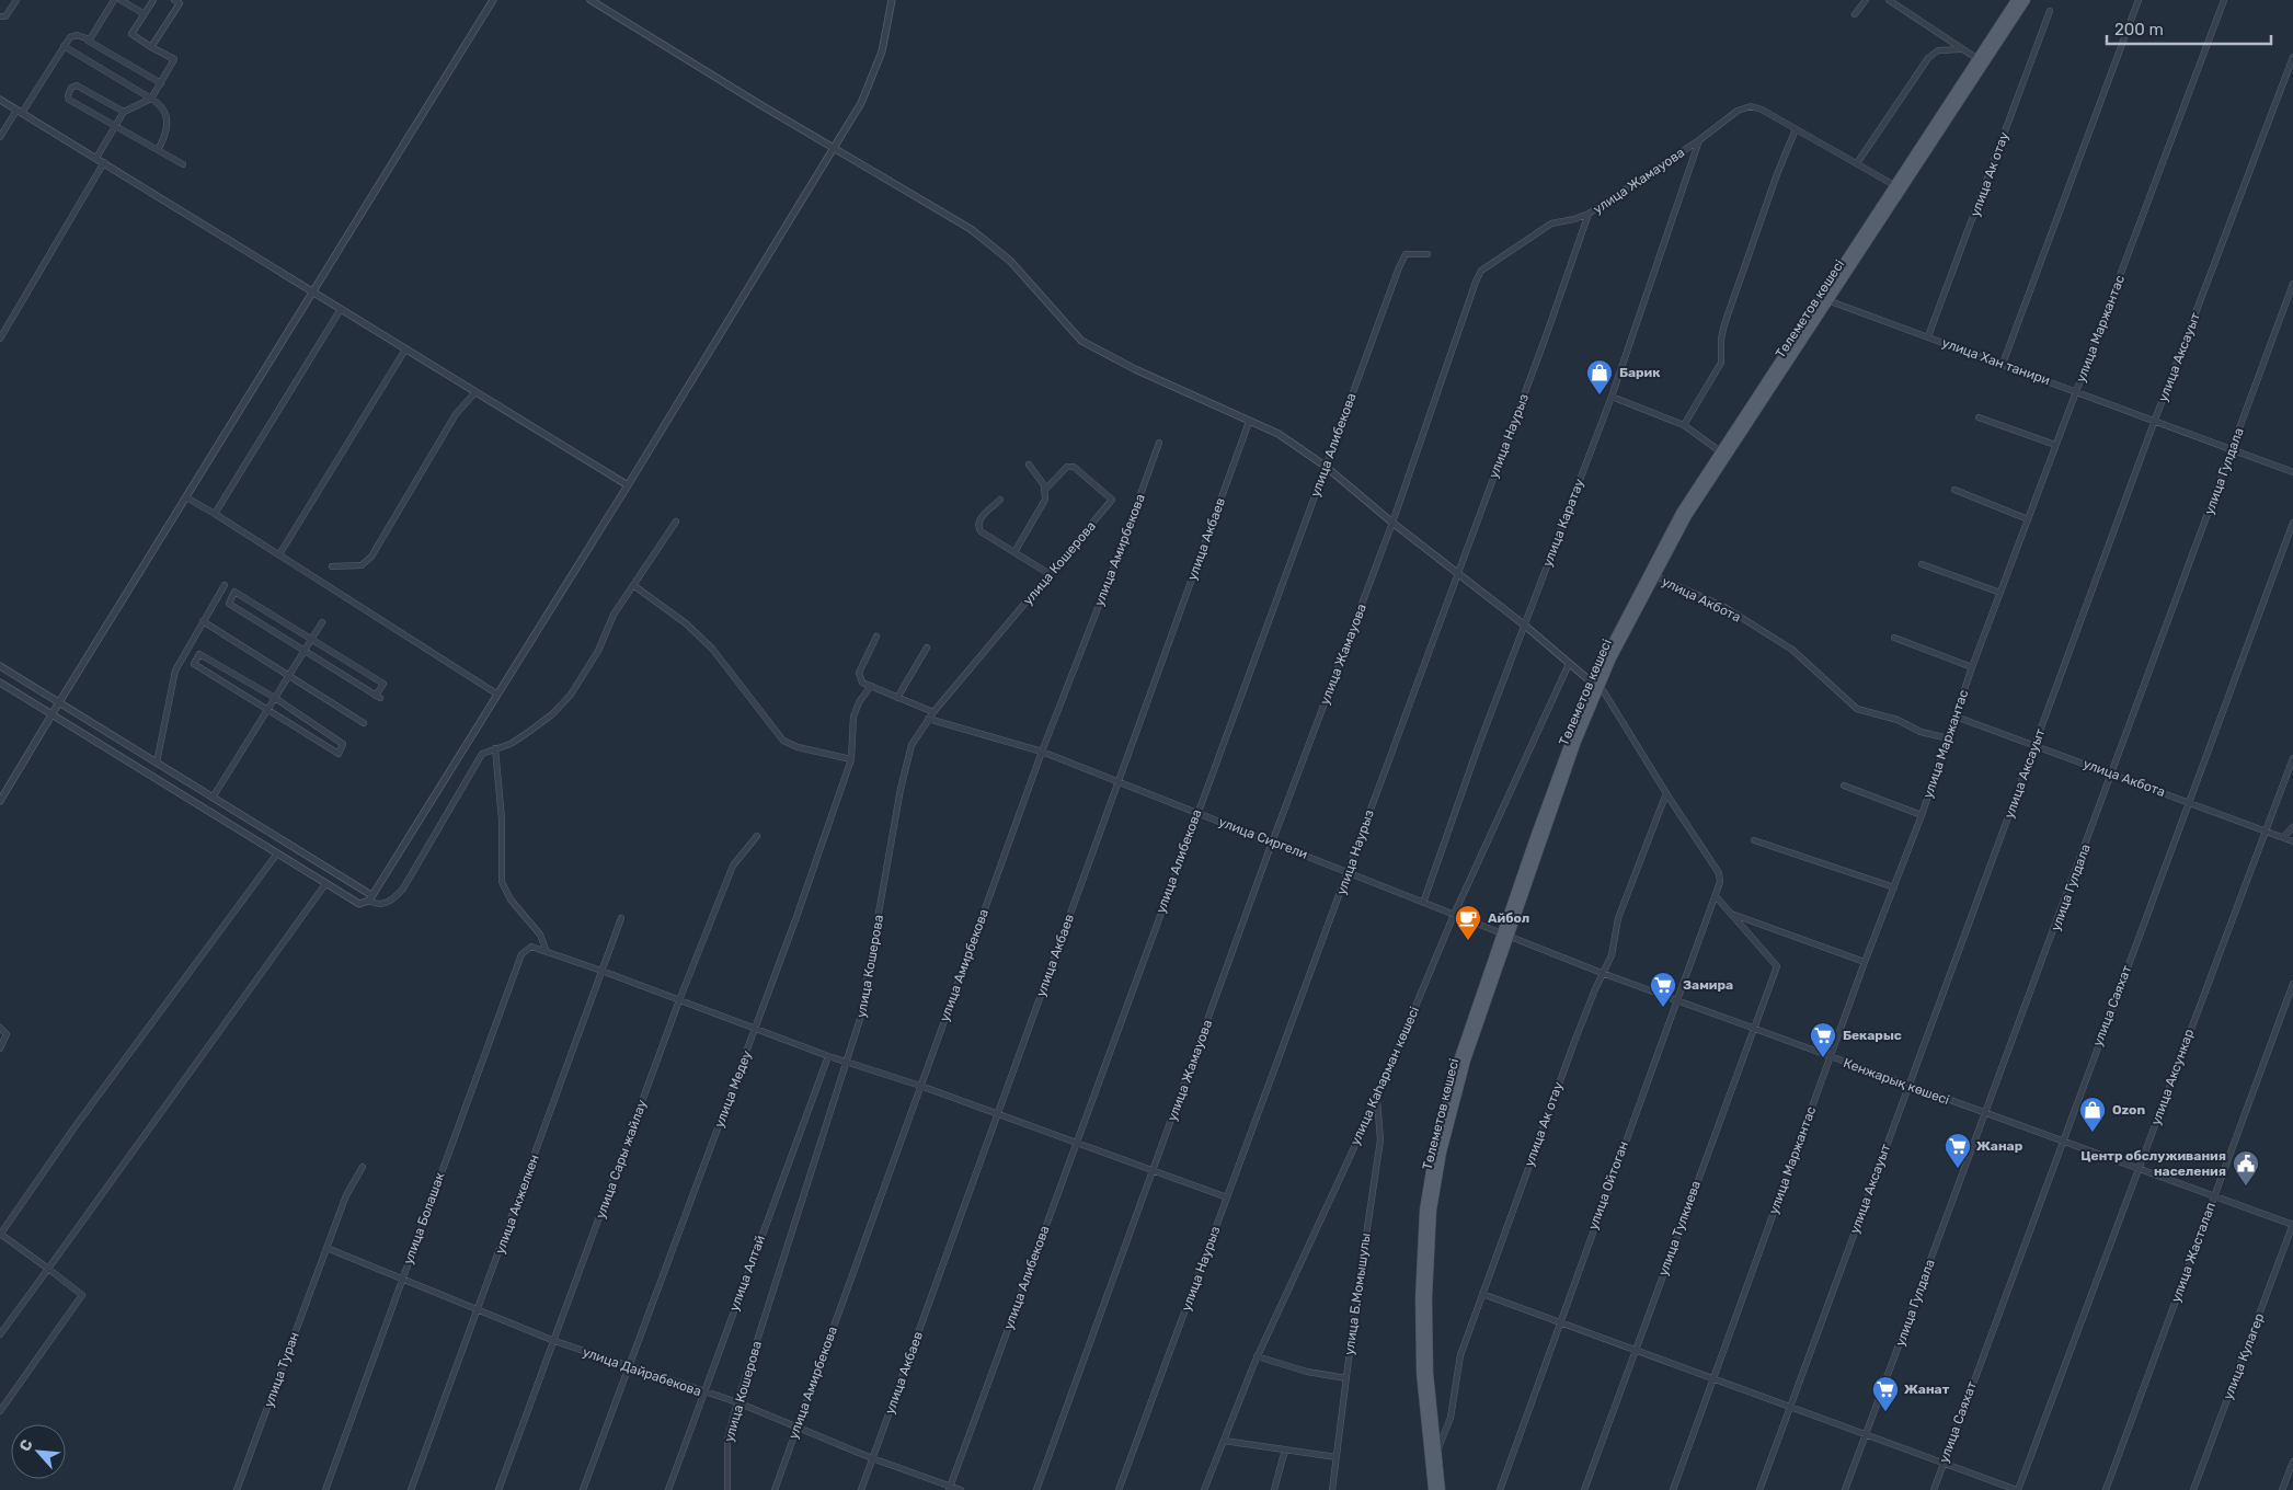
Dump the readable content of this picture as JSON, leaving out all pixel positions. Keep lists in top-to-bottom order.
{
  "streets": {
    "main road": ["Төлеметов көшесі"],
    "street": [
      "улица Ак отау",
      "улица Жамауова",
      "улица Маржантас",
      "улица Аксауыт",
      "улица Хан танири",
      "улица Наурыз",
      "улица Алибекова",
      "улица Гулдала",
      "улица Каратау",
      "улица Акбаев",
      "улица Амирбекова",
      "улица Кошерова",
      "улица Акбота",
      "улица Сиргели",
      "улица Саяхат",
      "улица Каһарман көшесі",
      "улица Аксункар",
      "Кенжарық көшесі",
      "улица Медеу",
      "улица Сары жайлау",
      "улица Ойтоган",
      "улица Акжелкен",
      "улица Болашак",
      "улица Тулкиева",
      "улица Жасталап",
      "улица Алтай",
      "улица Б.Момышулы",
      "улица Кулагер",
      "улица Туран",
      "улица Дайрабекова"
    ]
  },
  "crossings": [
    ["улица Ак отау", "Төлеметов көшесі"],
    ["улица Ак отау", "улица Хан танири"],
    ["улица Ак отау", "Кенжарық көшесі"],
    ["улица Ак отау", "улица Ойтоган"],
    ["улица Жамауова", "Төлеметов көшесі"],
    ["улица Жамауова", "улица Наурыз"],
    ["улица Жамауова", "улица Каратау"],
    ["улица Жамауова", "улица Сиргели"],
    ["Төлеметов көшесі", "улица Хан танири"],
    ["Төлеметов көшесі", "улица Акбота"],
    ["Төлеметов көшесі", "улица Сиргели"],
    ["Төлеметов көшесі", "Кенжарық көшесі"],
    ["улица Маржантас", "улица Хан танири"],
    ["улица Маржантас", "улица Акбота"],
    ["улица Маржантас", "Кенжарық көшесі"],
    ["улица Аксауыт", "улица Хан танири"],
    ["улица Аксауыт", "улица Акбота"],
    ["улица Аксауыт", "Кенжарық көшесі"],
    ["улица Хан танири", "улица Гулдала"],
    ["улица Наурыз", "улица Сиргели"],
    ["улица Алибекова", "улица Сиргели"],
    ["улица Алибекова", "улица Дайрабекова"],
    ["улица Гулдала", "улица Акбота"],
    ["улица Гулдала", "Кенжарық көшесі"],
    ["улица Каратау", "улица Сиргели"],
    ["улица Акбаев", "улица Сиргели"],
    ["улица Акбаев", "улица Дайрабекова"],
    ["улица Амирбекова", "улица Сиргели"],
    ["улица Амирбекова", "улица Дайрабекова"],
    ["улица Кошерова", "улица Сиргели"],
    ["улица Кошерова", "улица Дайрабекова"],
    ["улица Акбота", "улица Саяхат"],
    ["улица Акбота", "улица Аксункар"],
    ["улица Сиргели", "улица Каһарман көшесі"],
    ["улица Сиргели", "Кенжарық көшесі"],
    ["улица Саяхат", "Кенжарық көшесі"],
    ["улица Каһарман көшесі", "улица Б.Момышулы"],
    ["улица Аксункар", "Кенжарық көшесі"],
    ["Кенжарық көшесі", "улица Ойтоган"],
    ["Кенжарық көшесі", "улица Тулкиева"],
    ["Кенжарық көшесі", "улица Жасталап"],
    ["Кенжарық көшесі", "улица Кулагер"],
    ["улица Медеу", "улица Дайрабекова"],
    ["улица Сары жайлау", "улица Дайрабекова"],
    ["улица Акжелкен", "улица Дайрабекова"],
    ["улица Болашак", "улица Дайрабекова"],
    ["улица Алтай", "улица Дайрабекова"],
    ["улица Туран", "улица Дайрабекова"]
  ],
  "places": {
    "shop": ["Барик", "Ozon"],
    "cafe": ["Айбол"],
    "supermarket": [
      "Замира",
      "Бекарыс",
      "Жанар",
      "Жанат"
    ],
    "public building": ["Центр обслуживания населения"]
  },
  "scale_bar": "200 m",
  "north": "top left"
}
